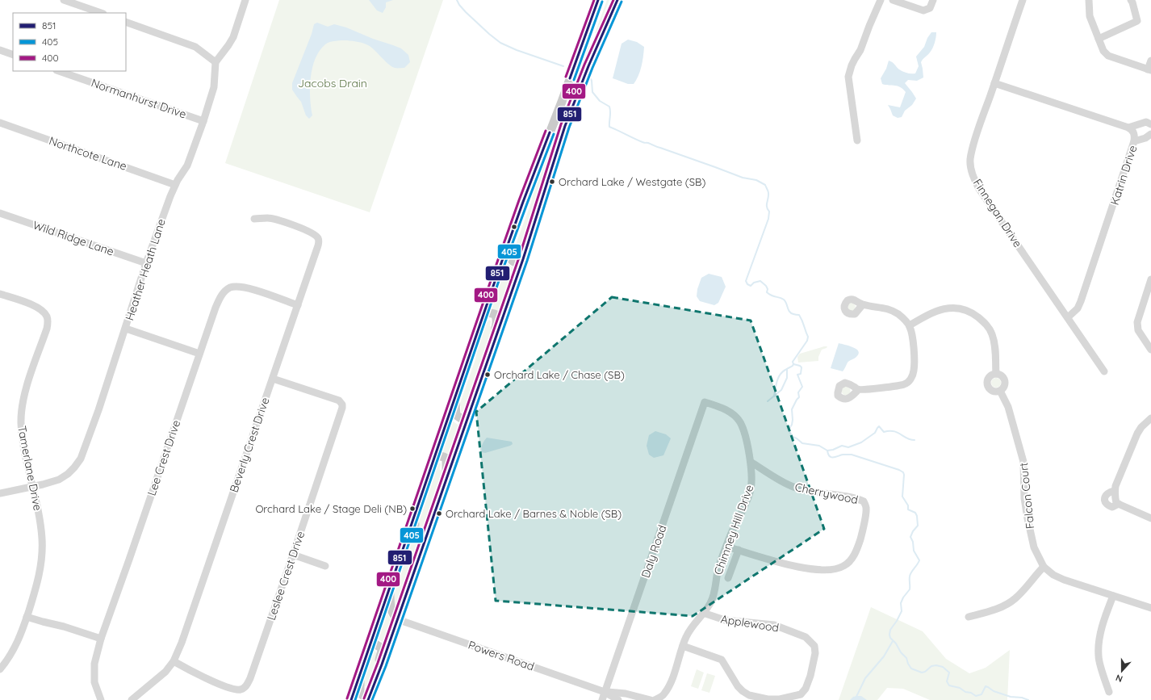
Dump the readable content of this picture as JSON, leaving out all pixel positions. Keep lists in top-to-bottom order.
{
  "streets": {
    "street": [
      "Normanhurst Drive",
      "Northcote Lane",
      "Katrin Drive",
      "Finnegan Drive",
      "Wild Ridge Lane",
      "Heather Heath Lane",
      "Beverly Crest Drive",
      "Lee Crest Drive",
      "Tamerlane Drive",
      "Cherrywood",
      "Falcon Court",
      "Chimney Hill Drive",
      "Daly Road",
      "Leslee Crest Drive",
      "Applewood",
      "Powers Road"
    ]
  },
  "crossings": [
    ["Normanhurst Drive", "Heather Heath Lane"],
    ["Northcote Lane", "Heather Heath Lane"],
    ["Katrin Drive", "Finnegan Drive"],
    ["Wild Ridge Lane", "Heather Heath Lane"],
    ["Heather Heath Lane", "Tamerlane Drive"],
    ["Beverly Crest Drive", "Lee Crest Drive"],
    ["Beverly Crest Drive", "Leslee Crest Drive"],
    ["Cherrywood", "Chimney Hill Drive"],
    ["Chimney Hill Drive", "Daly Road"],
    ["Chimney Hill Drive", "Applewood"],
    ["Daly Road", "Powers Road"]
  ],
  "parks": ["Jacobs Drain"],
  "places": [
    "Orchard Lake / Westgate (SB)",
    "Orchard Lake / Chase (SB)",
    "Orchard Lake / Stage Deli (NB)",
    "Orchard Lake / Barnes & Noble (SB)"
  ],
  "lines": ["transit line 851", "transit line 400", "transit line 405"],
  "legend": ["851", "405", "400"],
  "north": "bottom"
}
